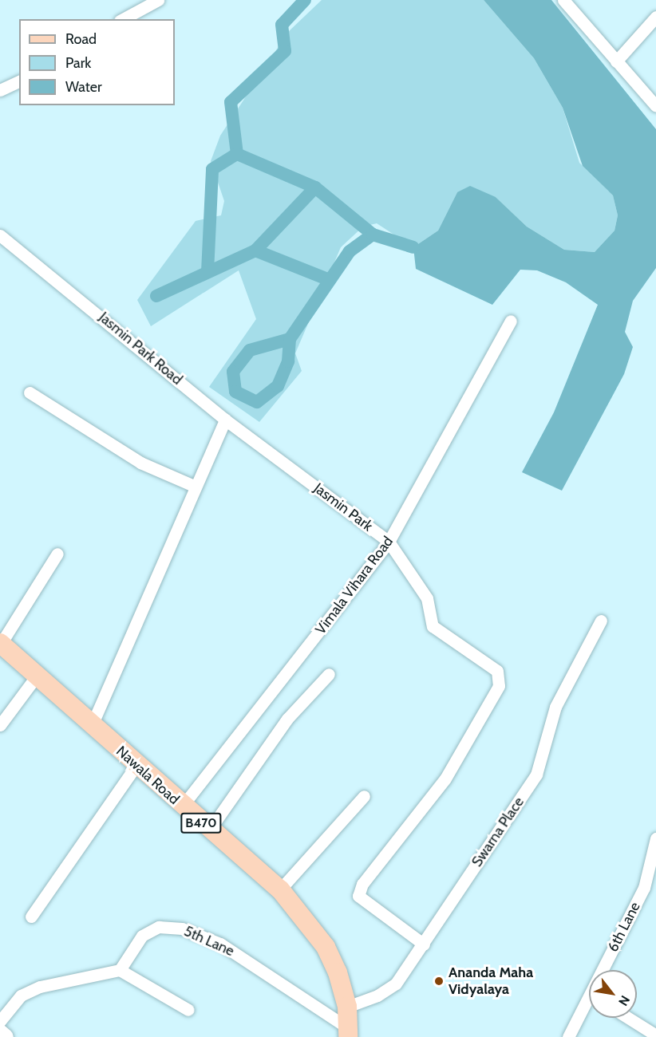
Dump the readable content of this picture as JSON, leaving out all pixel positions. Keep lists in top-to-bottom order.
{
  "streets": {
    "main road": ["Nawala Road", "B470"],
    "street": [
      "Jasmin Park Road",
      "Jasmin Park",
      "Vimala Vihara Road",
      "Swarna Place",
      "6th Lane",
      "5th Lane"
    ]
  },
  "crossings": [
    ["Jasmin Park Road", "Jasmin Park"],
    ["Jasmin Park", "Vimala Vihara Road"],
    ["Jasmin Park", "Swarna Place"],
    ["Vimala Vihara Road", "Nawala Road"],
    ["Nawala Road", "Swarna Place"],
    ["Nawala Road", "5th Lane"]
  ],
  "places": ["Ananda Maha Vidyalaya"],
  "legend": ["Road", "Park", "Water"],
  "north": "bottom right"
}
